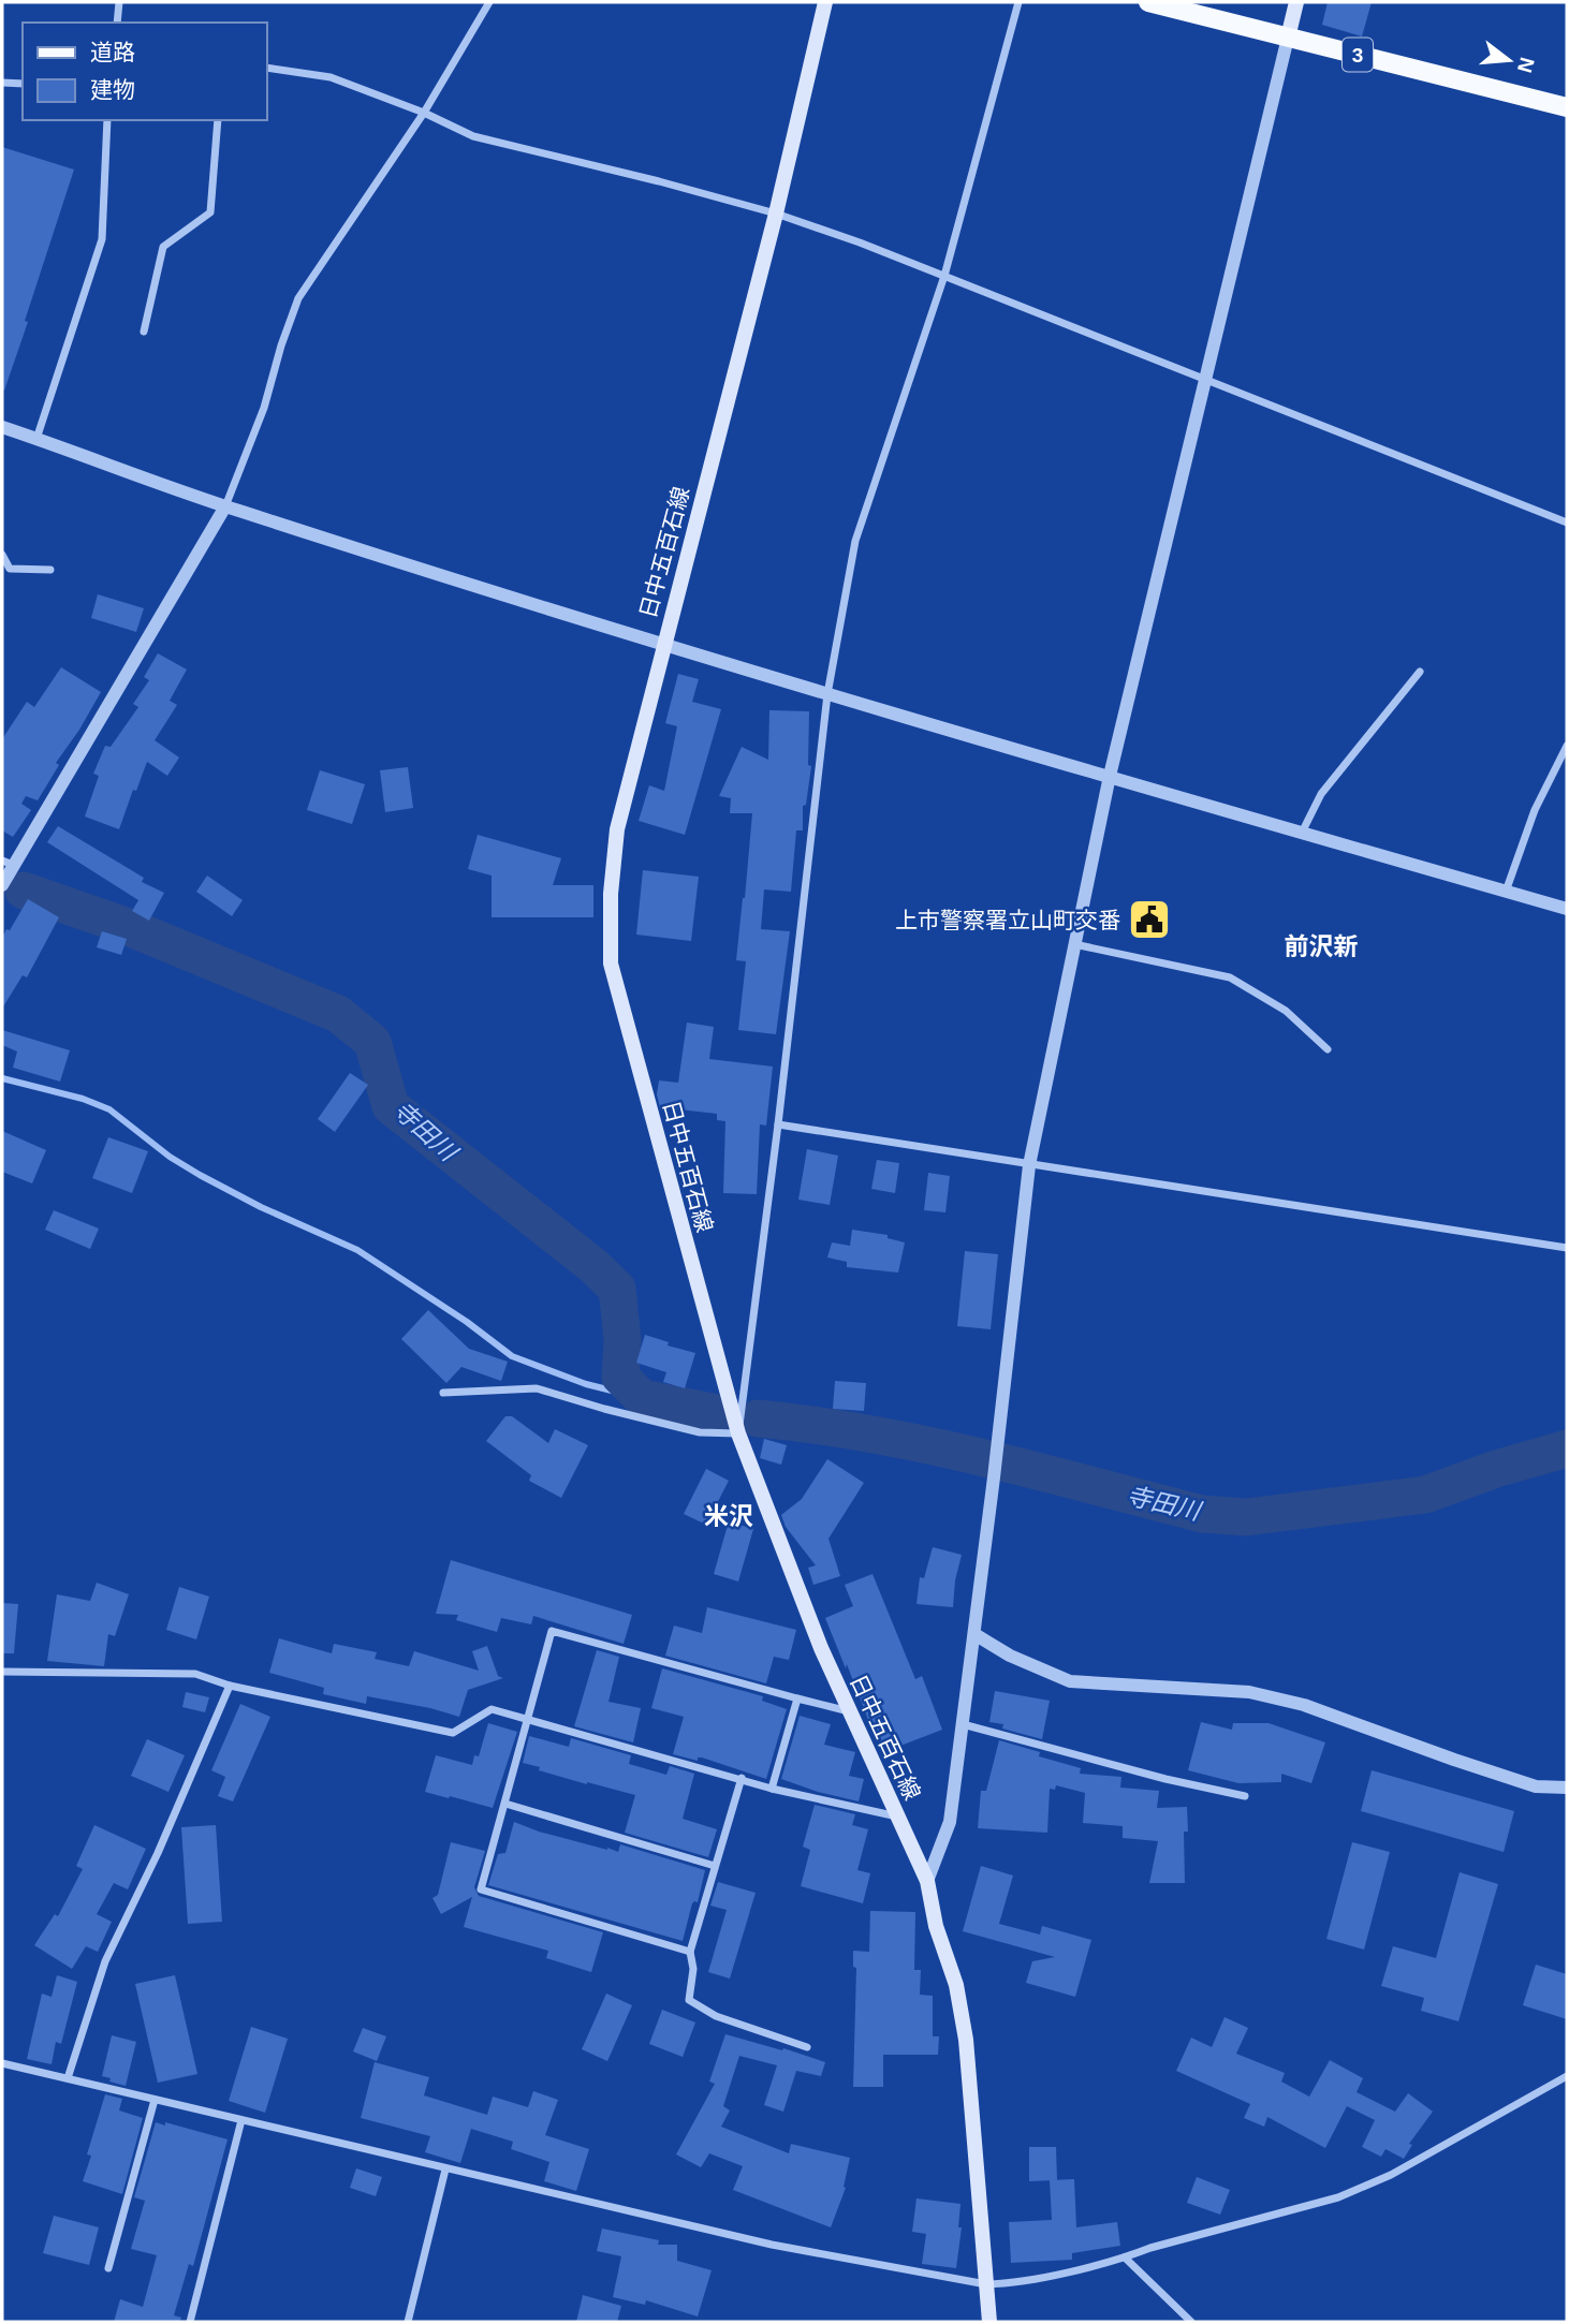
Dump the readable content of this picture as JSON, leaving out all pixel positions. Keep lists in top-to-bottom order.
{
  "streets": {
    "main road": ["3", "日中五百石線"]
  },
  "districts": ["前沢新", "米沢"],
  "water": ["寺田川"],
  "places": {
    "public building": ["上市警察署立山町交番"]
  },
  "legend": ["道路", "建物"],
  "north": "right"
}
